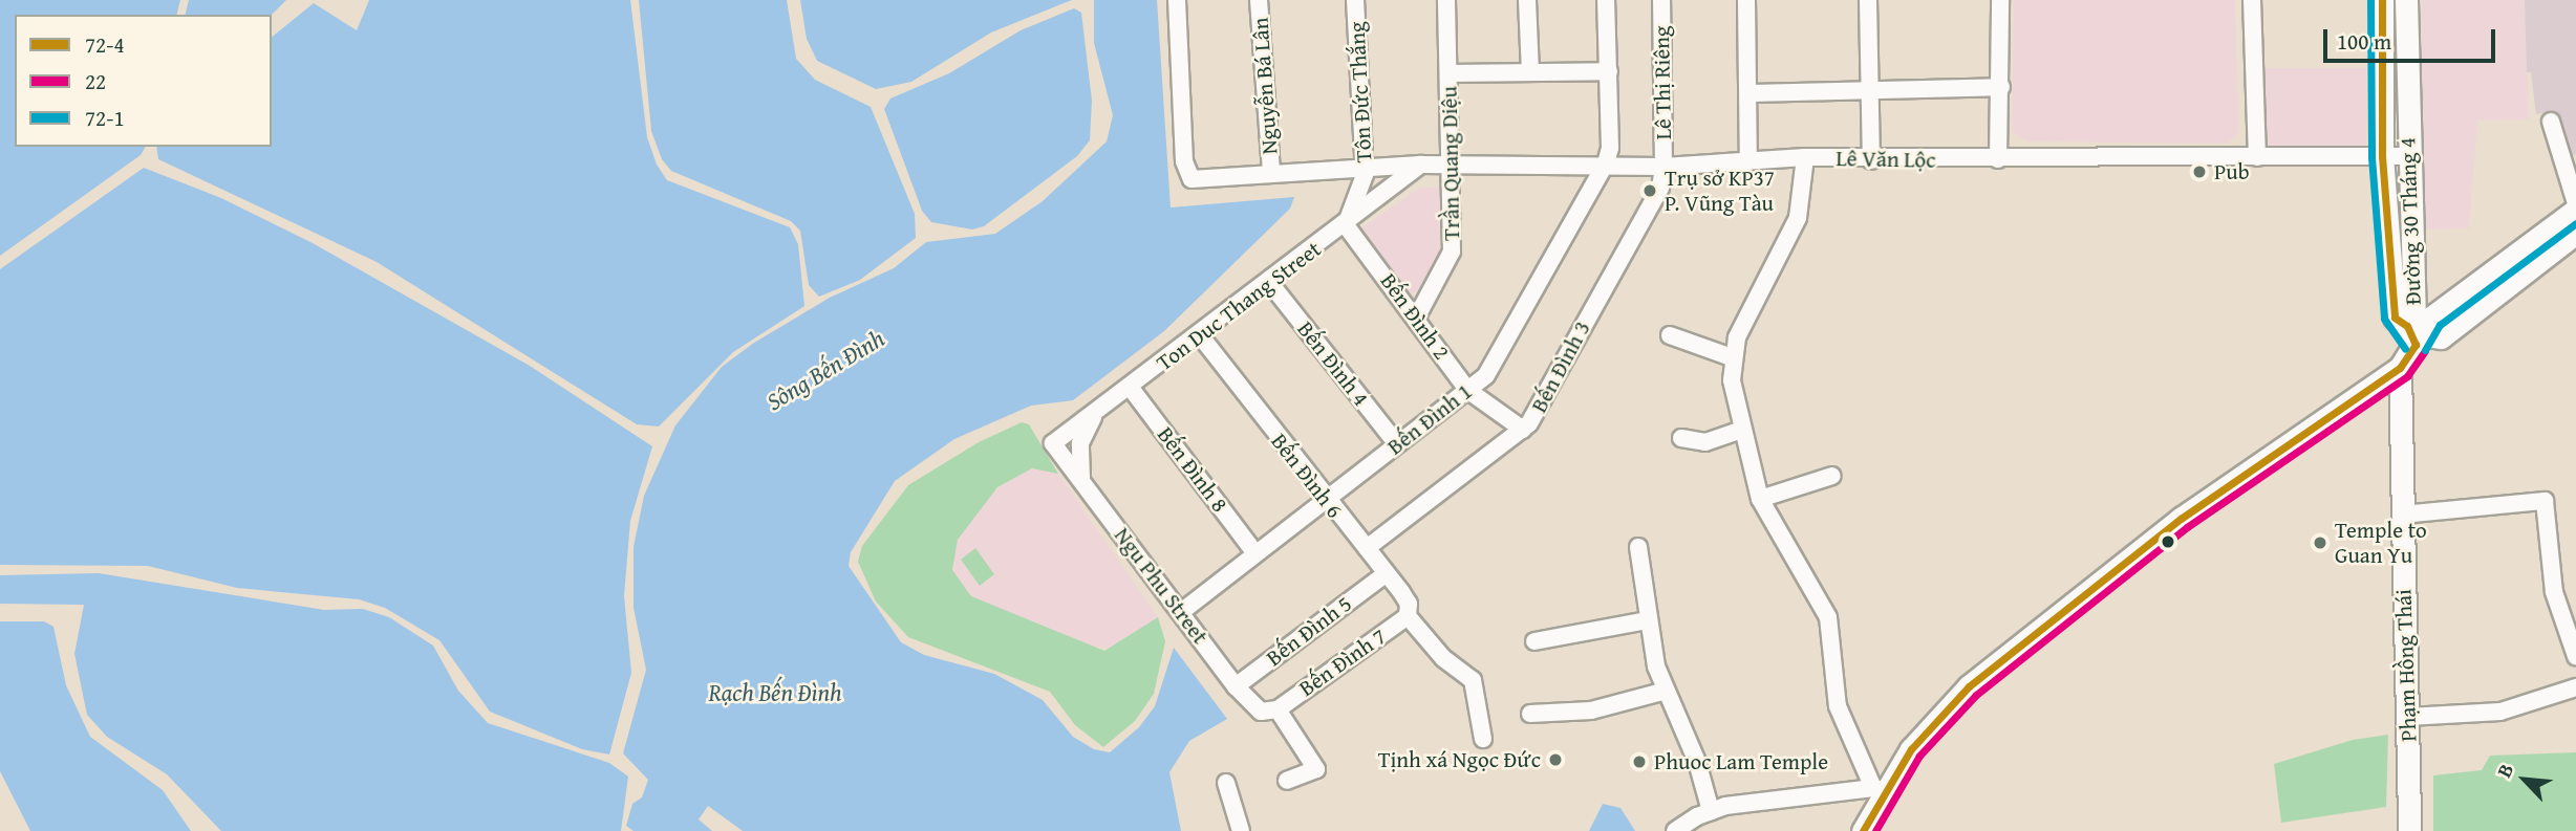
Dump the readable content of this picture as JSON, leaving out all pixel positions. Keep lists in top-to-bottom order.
{
  "streets": {
    "main road": ["Đường 30 Tháng 4", "Phạm Hồng Thái"],
    "street": [
      "Lê Thị Riêng",
      "Nguyễn Bá Lân",
      "Tôn Đức Thắng",
      "Lê Văn Lộc",
      "Trần Quang Diệu",
      "Ton Duc Thang Street",
      "Bến Đình 2",
      "Bến Đình 4",
      "Bến Đình 3",
      "Bến Đình 1",
      "Bến Đình 8",
      "Bến Đình 6",
      "Ngu Phu Street",
      "Bến Đình 5",
      "Bến Đình 7"
    ]
  },
  "crossings": [
    ["Lê Thị Riêng", "Lê Văn Lộc"],
    ["Lê Thị Riêng", "Bến Đình 3"],
    ["Nguyễn Bá Lân", "Lê Văn Lộc"],
    ["Tôn Đức Thắng", "Lê Văn Lộc"],
    ["Tôn Đức Thắng", "Ton Duc Thang Street"],
    ["Tôn Đức Thắng", "Bến Đình 2"],
    ["Lê Văn Lộc", "Trần Quang Diệu"],
    ["Lê Văn Lộc", "Đường 30 Tháng 4"],
    ["Lê Văn Lộc", "Ton Duc Thang Street"],
    ["Lê Văn Lộc", "Bến Đình 3"],
    ["Lê Văn Lộc", "Bến Đình 1"],
    ["Trần Quang Diệu", "Bến Đình 2"],
    ["Đường 30 Tháng 4", "Phạm Hồng Thái"],
    ["Ton Duc Thang Street", "Bến Đình 2"],
    ["Ton Duc Thang Street", "Bến Đình 4"],
    ["Ton Duc Thang Street", "Bến Đình 8"],
    ["Ton Duc Thang Street", "Bến Đình 6"],
    ["Ton Duc Thang Street", "Ngu Phu Street"],
    ["Bến Đình 2", "Bến Đình 3"],
    ["Bến Đình 2", "Bến Đình 1"],
    ["Bến Đình 4", "Bến Đình 1"],
    ["Bến Đình 3", "Bến Đình 6"],
    ["Bến Đình 1", "Bến Đình 8"],
    ["Bến Đình 1", "Bến Đình 6"],
    ["Bến Đình 1", "Ngu Phu Street"],
    ["Bến Đình 6", "Bến Đình 5"],
    ["Bến Đình 6", "Bến Đình 7"],
    ["Ngu Phu Street", "Bến Đình 5"],
    ["Ngu Phu Street", "Bến Đình 7"]
  ],
  "water": ["Sông Bến Đình", "Rạch Bến Đình"],
  "places": [
    "Pub",
    "Trụ sở KP37 P. Vũng Tàu",
    "Temple to Guan Yu",
    "Tịnh xá Ngọc Đức",
    "Phuoc Lam Temple"
  ],
  "lines": ["transit line 72-4", "transit line 72-1", "transit line 22"],
  "legend": ["72-4", "22", "72-1"],
  "scale_bar": "100 m",
  "north": "top left"
}
